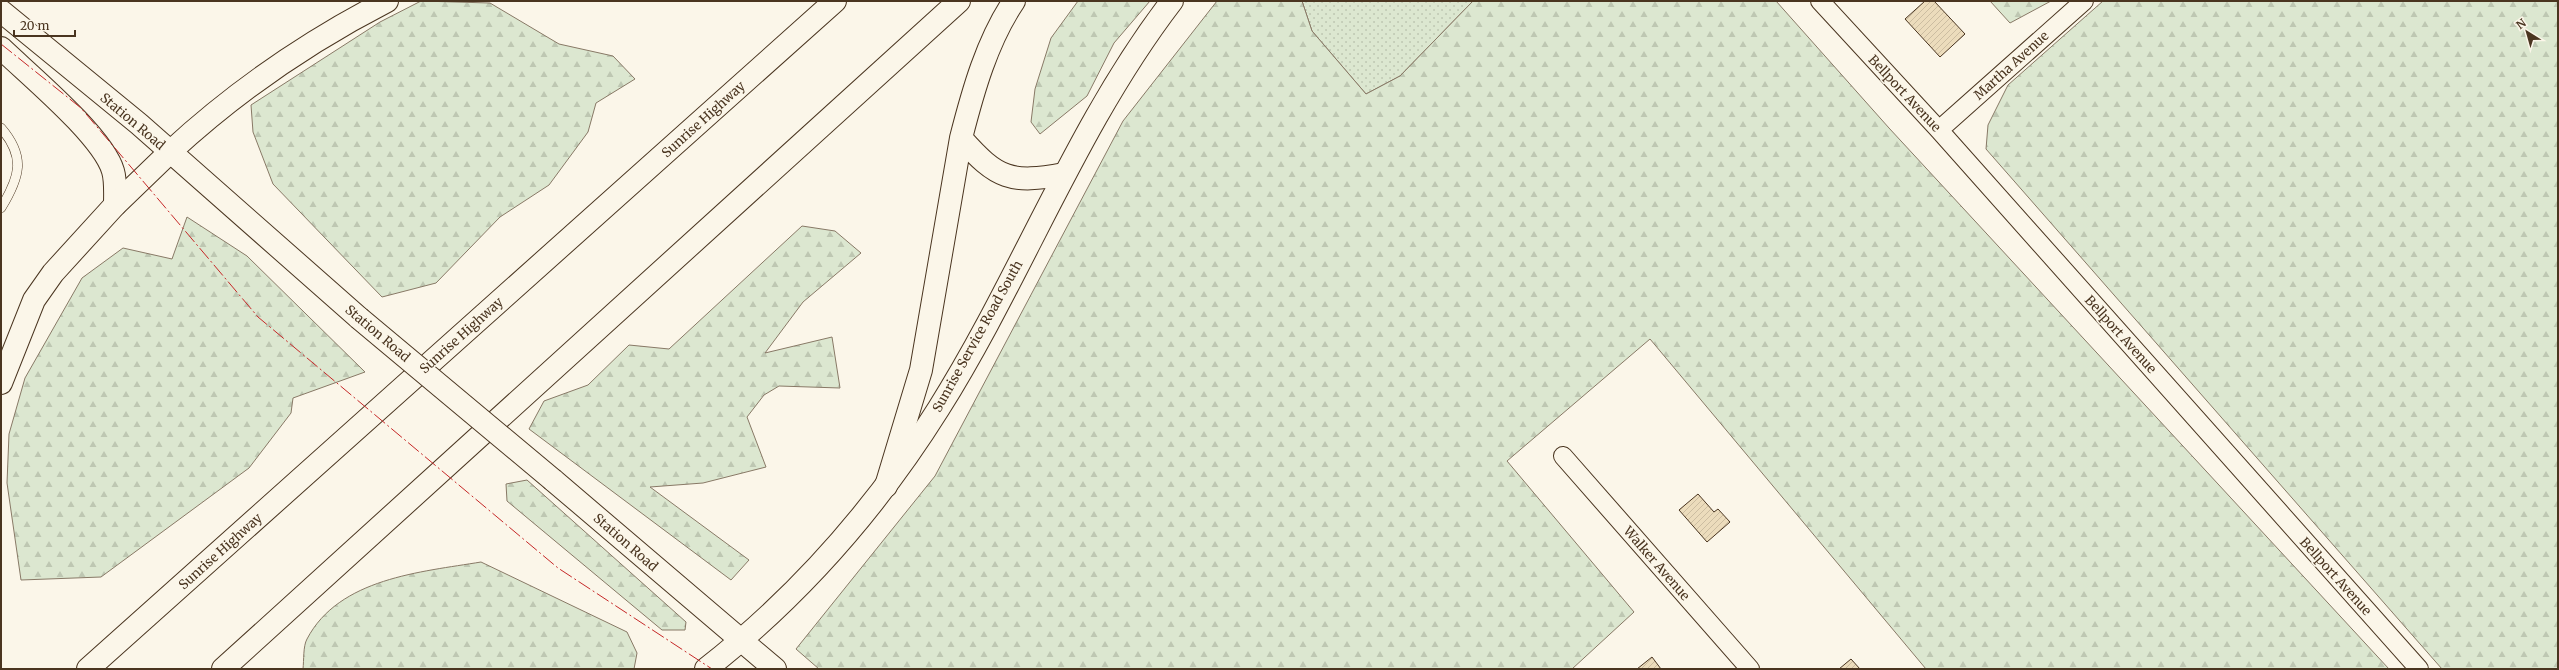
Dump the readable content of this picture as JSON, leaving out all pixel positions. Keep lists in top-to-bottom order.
{
  "streets": {
    "main road": ["Sunrise Highway", "Station Road", "Sunrise Service Road South"],
    "street": ["Martha Avenue", "Bellport Avenue", "Walker Avenue"]
  },
  "crossings": [
    ["Martha Avenue", "Bellport Avenue"],
    ["Station Road", "Sunrise Service Road South"]
  ],
  "scale_bar": "20 m",
  "north": "top left"
}
